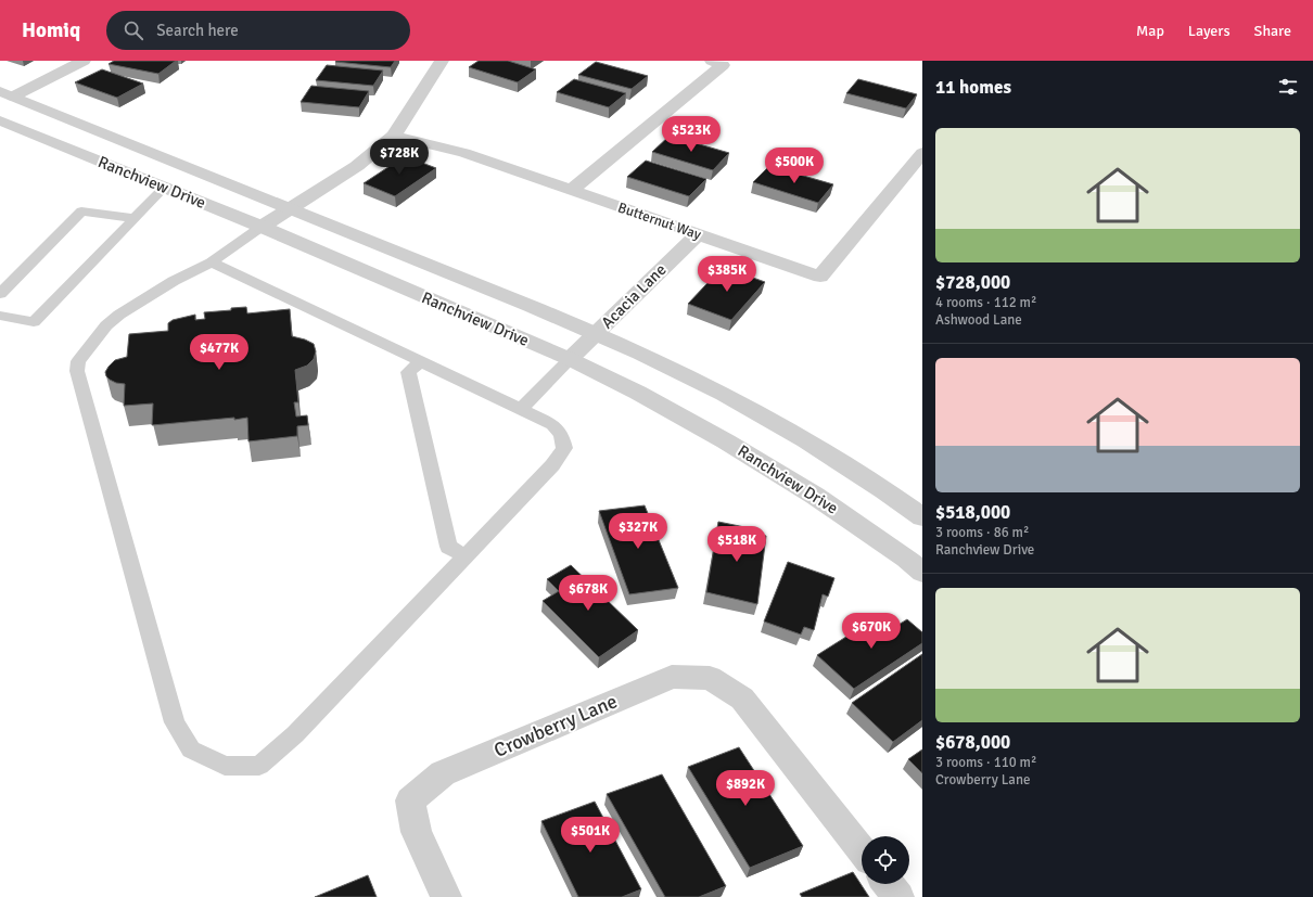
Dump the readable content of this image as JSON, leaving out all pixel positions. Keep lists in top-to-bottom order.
{
  "streets": {
    "street": [
      "Ranchview Drive",
      "Butternut Way",
      "Acacia Lane",
      "Crowberry Lane"
    ]
  },
  "crossings": [
    ["Ranchview Drive", "Acacia Lane"],
    ["Butternut Way", "Acacia Lane"]
  ],
  "page": {
    "header": "Homiq",
    "search": "Search here",
    "nav": ["Map", "Layers", "Share"],
    "heading": "11 homes",
    "list": [
      {
        "name": "$728,000",
        "note": "4 rooms · 112 m² · Ashwood Lane"
      },
      {
        "name": "$518,000",
        "note": "3 rooms · 86 m² · Ranchview Drive"
      },
      {
        "name": "$678,000",
        "note": "3 rooms · 110 m² · Crowberry Lane"
      }
    ],
    "price": [
      "$523K",
      "$728K",
      "$500K",
      "$385K",
      "$477K",
      "$327K",
      "$518K",
      "$678K",
      "$670K",
      "$892K",
      "$501K"
    ]
  }
}
